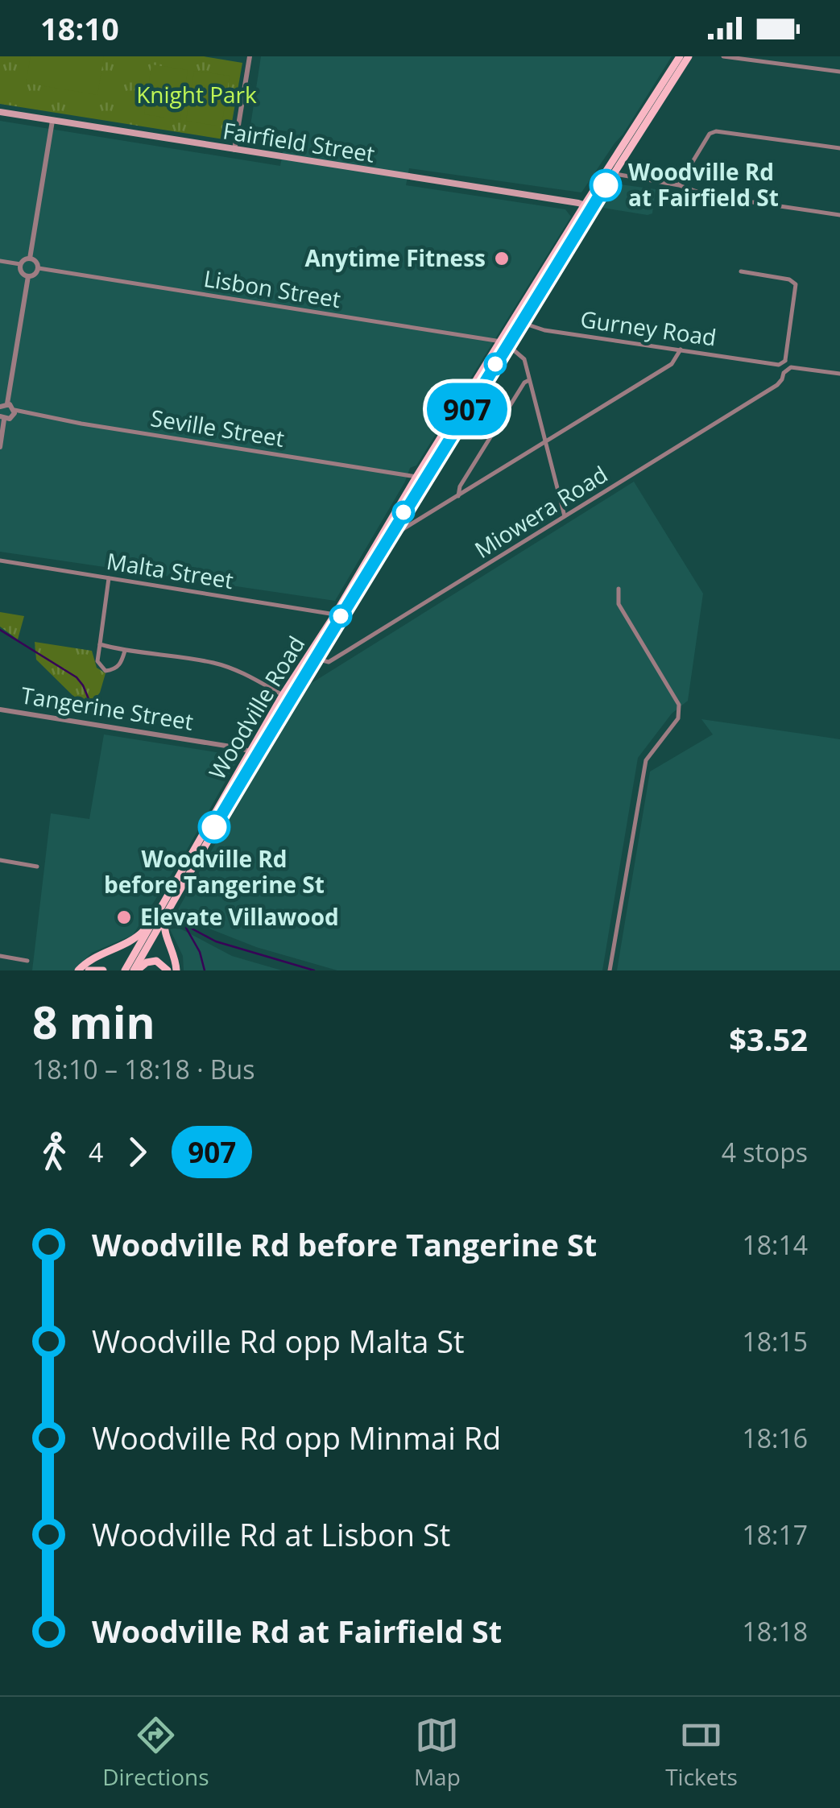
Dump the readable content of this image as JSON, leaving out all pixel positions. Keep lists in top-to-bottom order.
{
  "streets": {
    "main road": ["Fairfield Street", "Woodville Road"],
    "street": [
      "Lisbon Street",
      "Gurney Road",
      "Seville Street",
      "Miowera Road",
      "Malta Street",
      "Tangerine Street"
    ]
  },
  "crossings": [
    ["Fairfield Street", "Woodville Road"],
    ["Lisbon Street", "Woodville Road"],
    ["Gurney Road", "Woodville Road"],
    ["Seville Street", "Woodville Road"],
    ["Miowera Road", "Woodville Road"],
    ["Malta Street", "Woodville Road"],
    ["Woodville Road", "Tangerine Street"]
  ],
  "parks": ["Knight Park"],
  "places": [
    "Woodville Rd at Fairfield St",
    "Anytime Fitness",
    "Woodville Rd before Tangerine St",
    "Elevate Villawood"
  ],
  "lines": ["bus line 907"],
  "page": {
    "status": "18:10",
    "on_map": "907",
    "heading": ["8 min", "18:10 – 18:18 · Bus", "$3.52"],
    "legs": ["4", "907", "4 stops"],
    "list": [
      {
        "name": "Woodville Rd before Tangerine St",
        "value": "18:14"
      },
      {
        "name": "Woodville Rd opp Malta St",
        "value": "18:15"
      },
      {
        "name": "Woodville Rd opp Minmai Rd",
        "value": "18:16"
      },
      {
        "name": "Woodville Rd at Lisbon St",
        "value": "18:17"
      },
      {
        "name": "Woodville Rd at Fairfield St",
        "value": "18:18"
      }
    ],
    "tabs": ["Directions", "Map", "Tickets"]
  }
}
